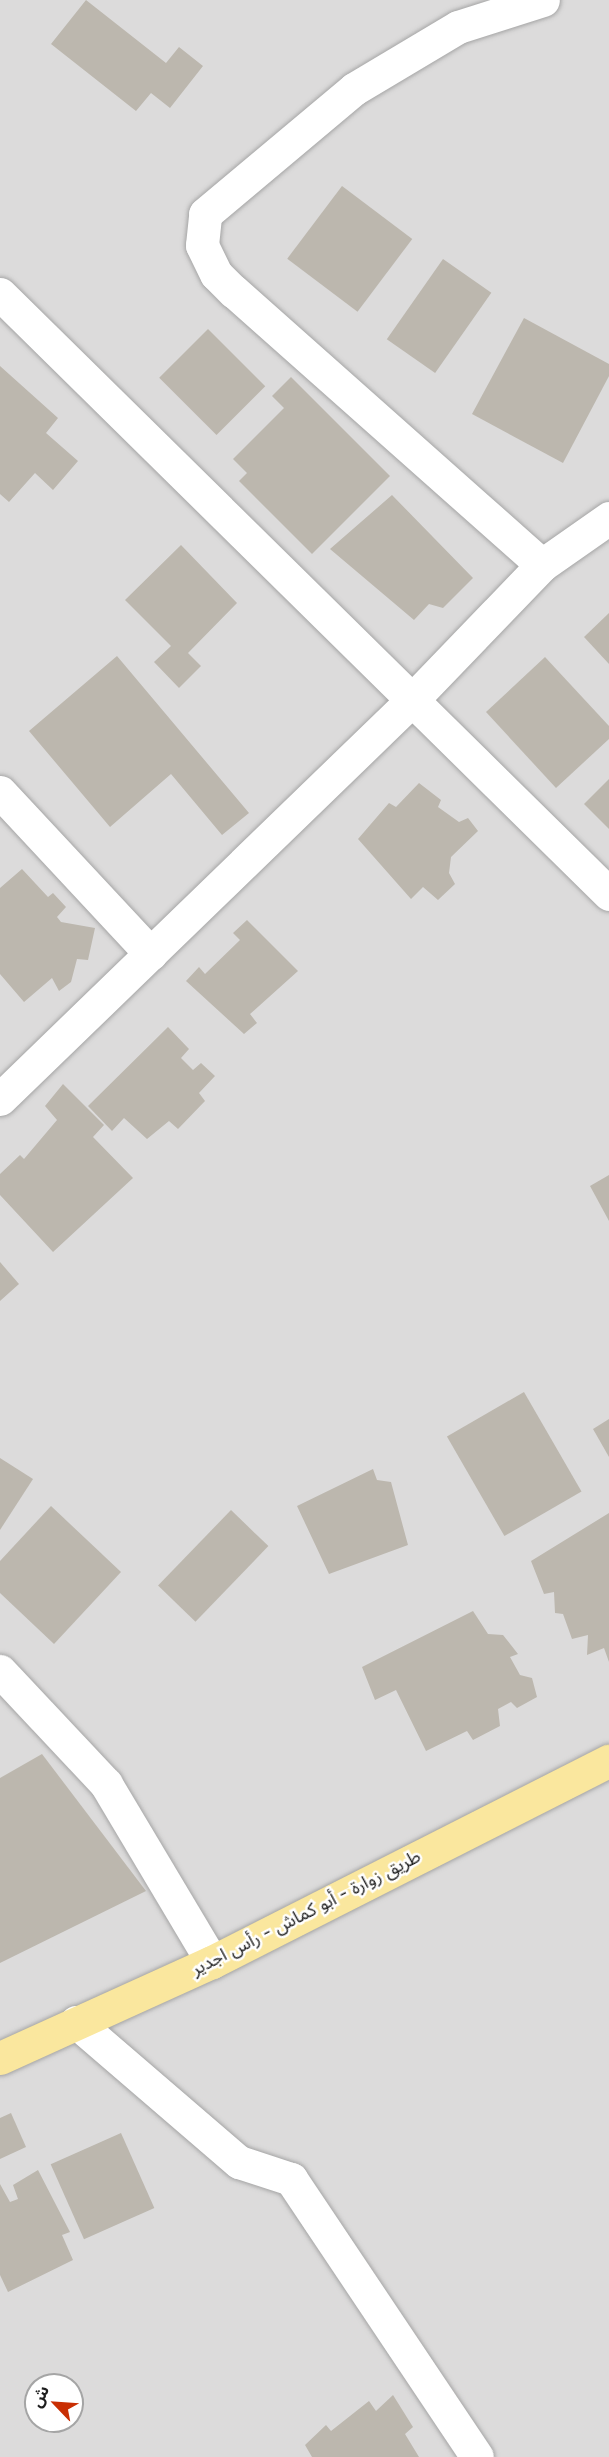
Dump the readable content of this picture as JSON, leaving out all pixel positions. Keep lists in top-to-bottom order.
{
  "streets": {
    "main road": ["طريق زوارة - أبو كماش - رأس اجدير"]
  },
  "north": "top left"
}
